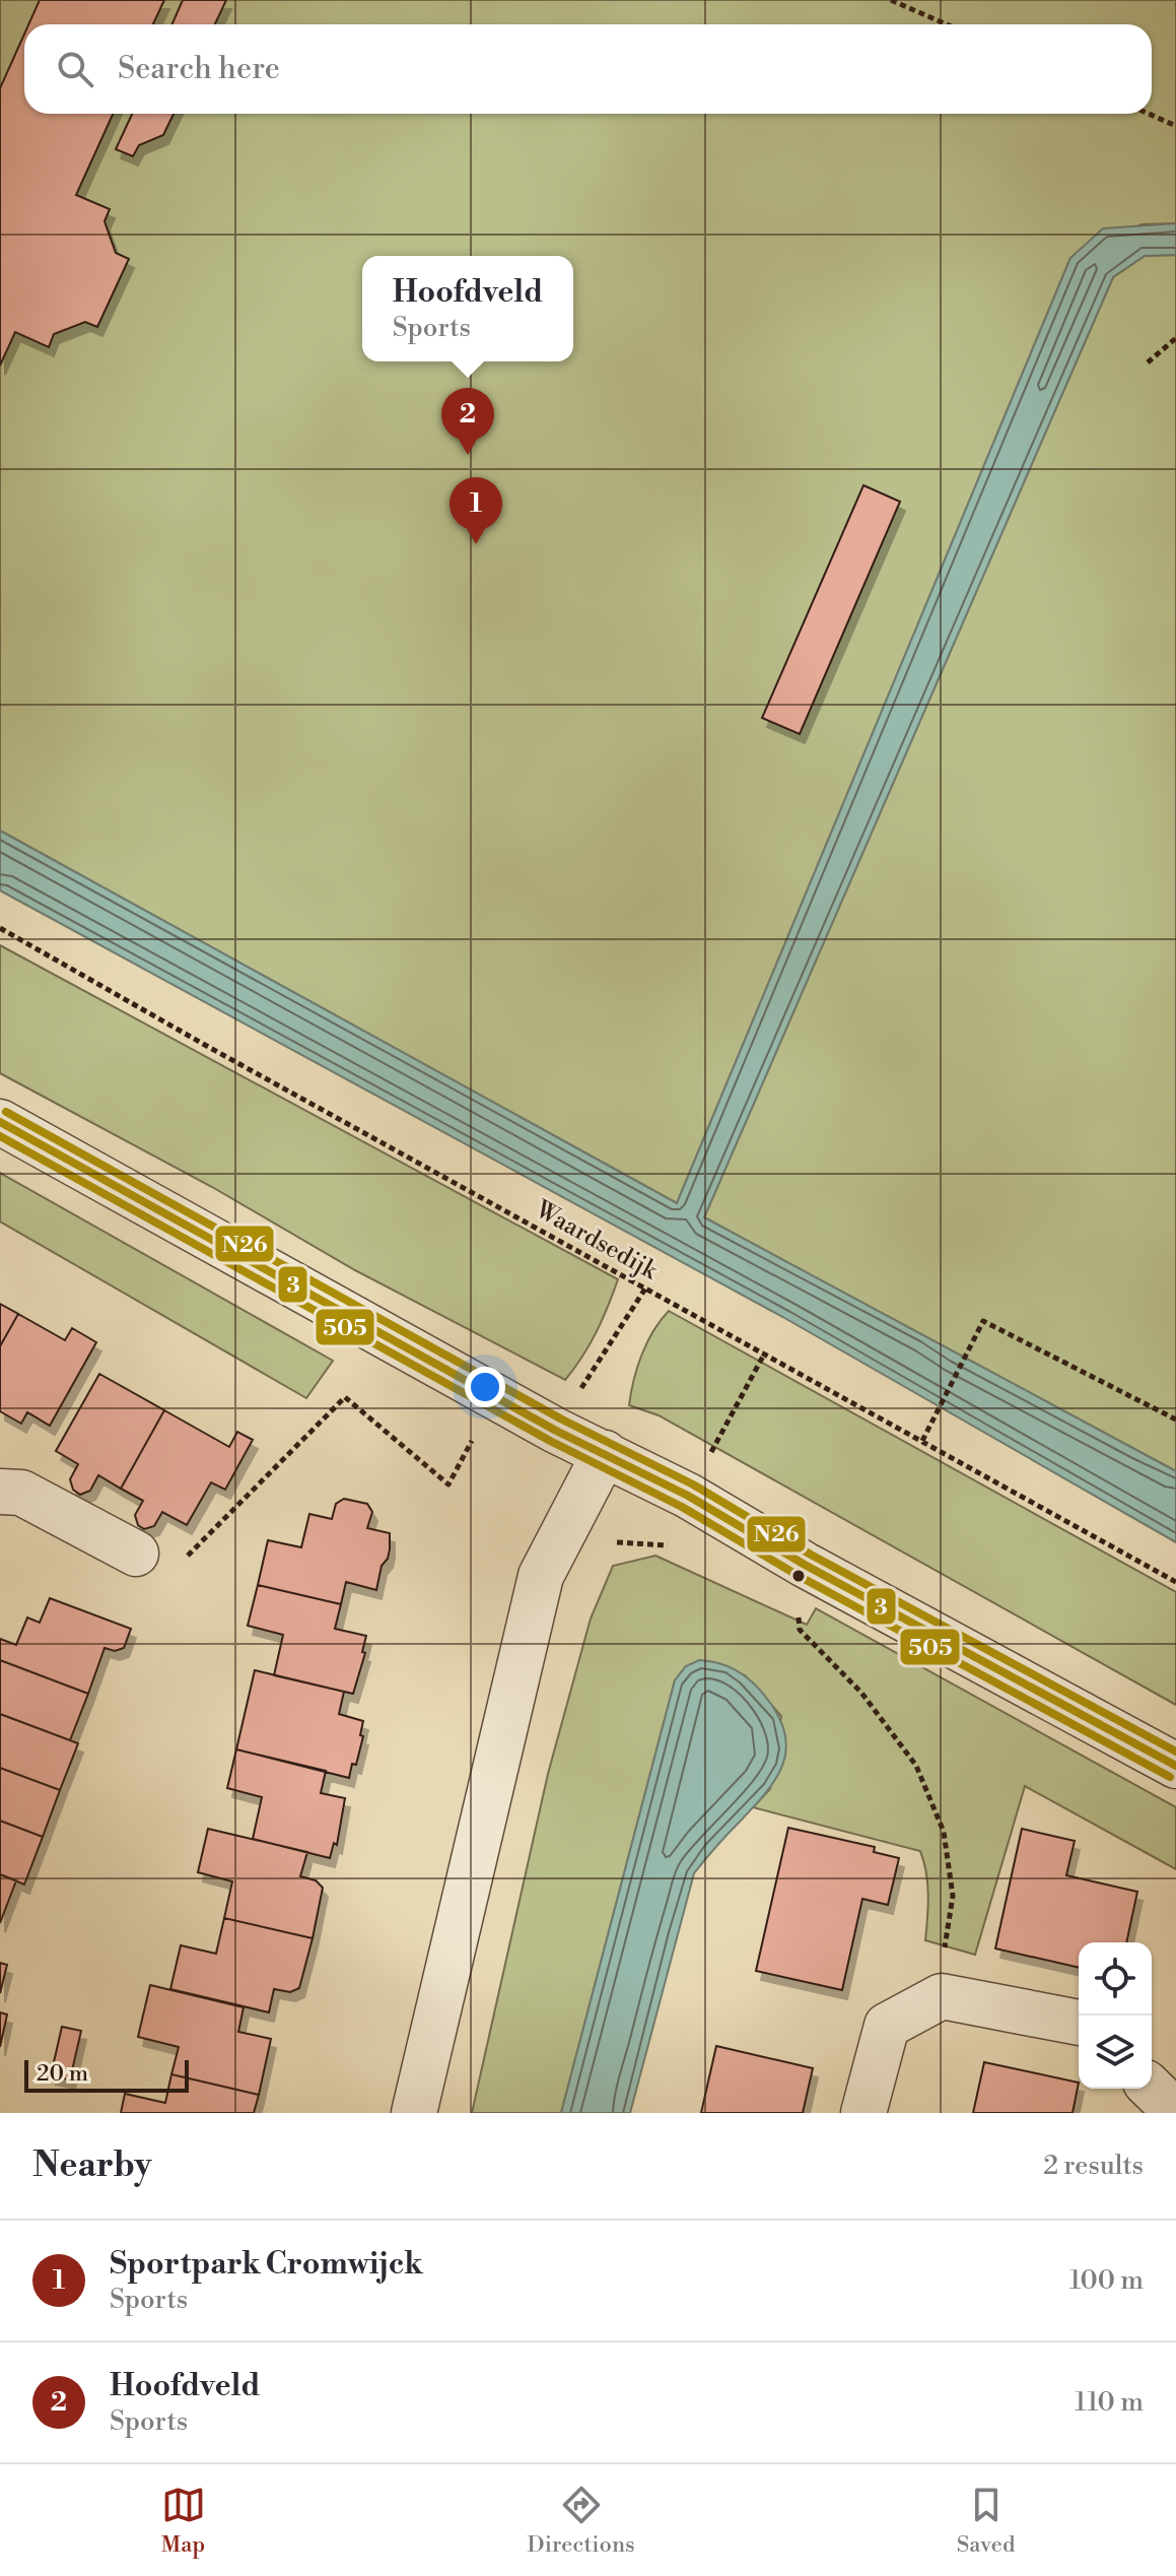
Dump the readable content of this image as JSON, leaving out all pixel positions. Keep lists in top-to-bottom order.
{
  "streets": {
    "path": ["Waardsedijk"]
  },
  "lines": ["transit line N26", "transit line 3", "transit line 505"],
  "scale_bar": "20 m",
  "page": {
    "search": "Search here",
    "popup": ["Hoofdveld", "Sports"],
    "pins": ["2", "1"],
    "scale": "20 m",
    "heading": ["Nearby", "2 results"],
    "list": [
      {
        "mark": "1",
        "name": "Sportpark Cromwijck",
        "note": "Sports",
        "value": "100 m"
      },
      {
        "mark": "2",
        "name": "Hoofdveld",
        "note": "Sports",
        "value": "110 m"
      }
    ],
    "nav": ["Map", "Directions", "Saved"]
  }
}
